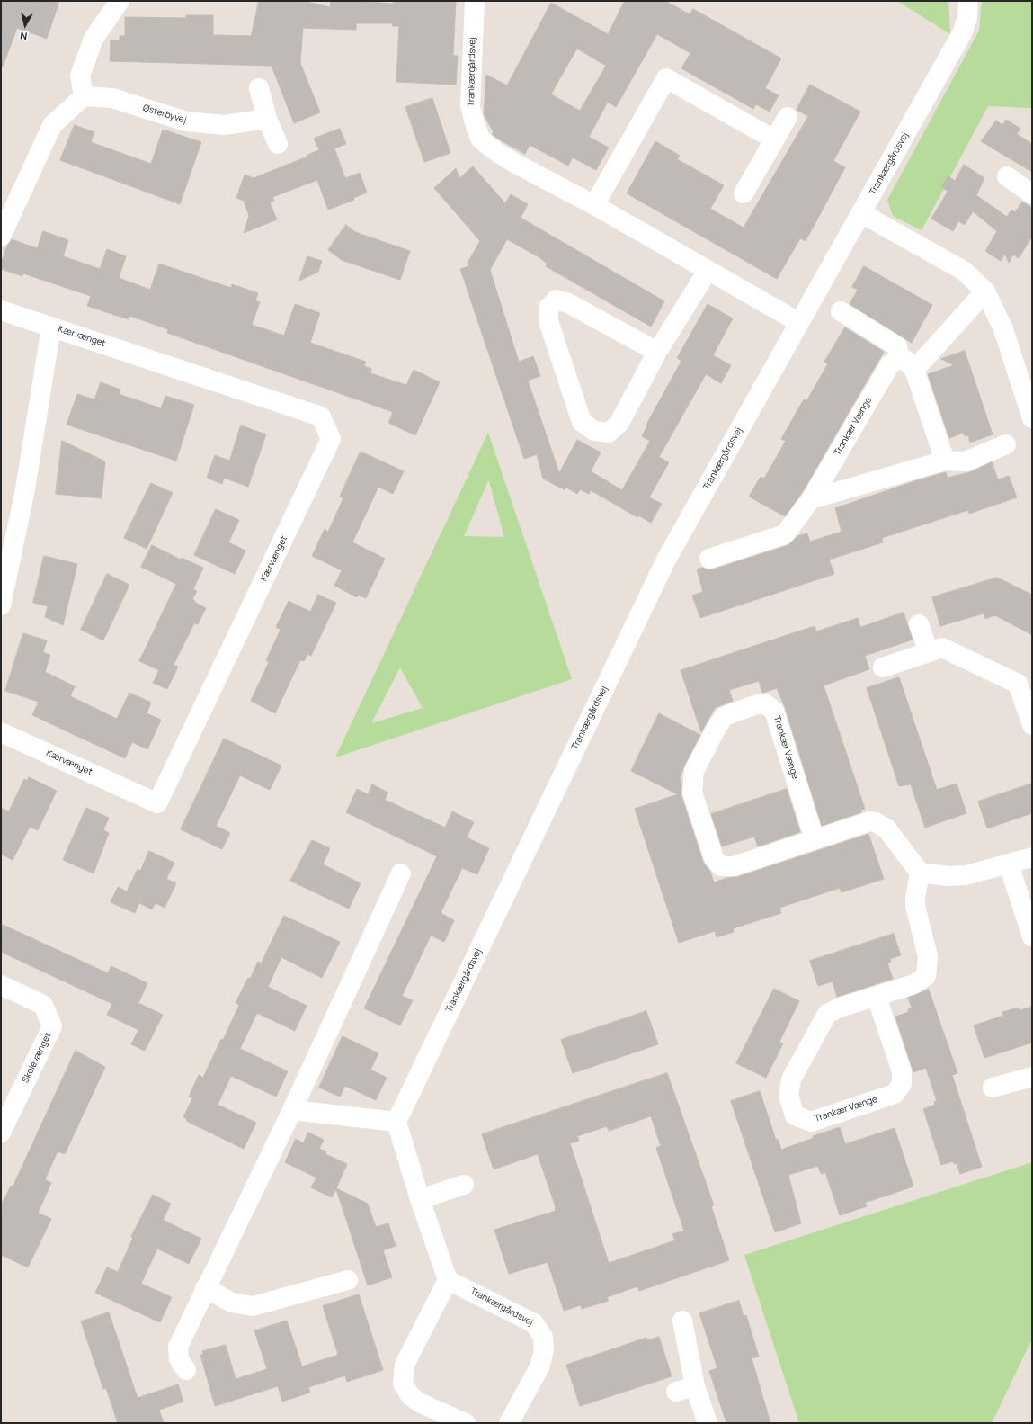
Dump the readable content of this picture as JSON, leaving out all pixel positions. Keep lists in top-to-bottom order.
{
  "streets": {
    "street": [
      "Trankærgårdsvej",
      "Østerbyvej",
      "Kærvænget",
      "Trankær Vænge",
      "Skolevænget"
    ]
  },
  "north": "bottom"
}
